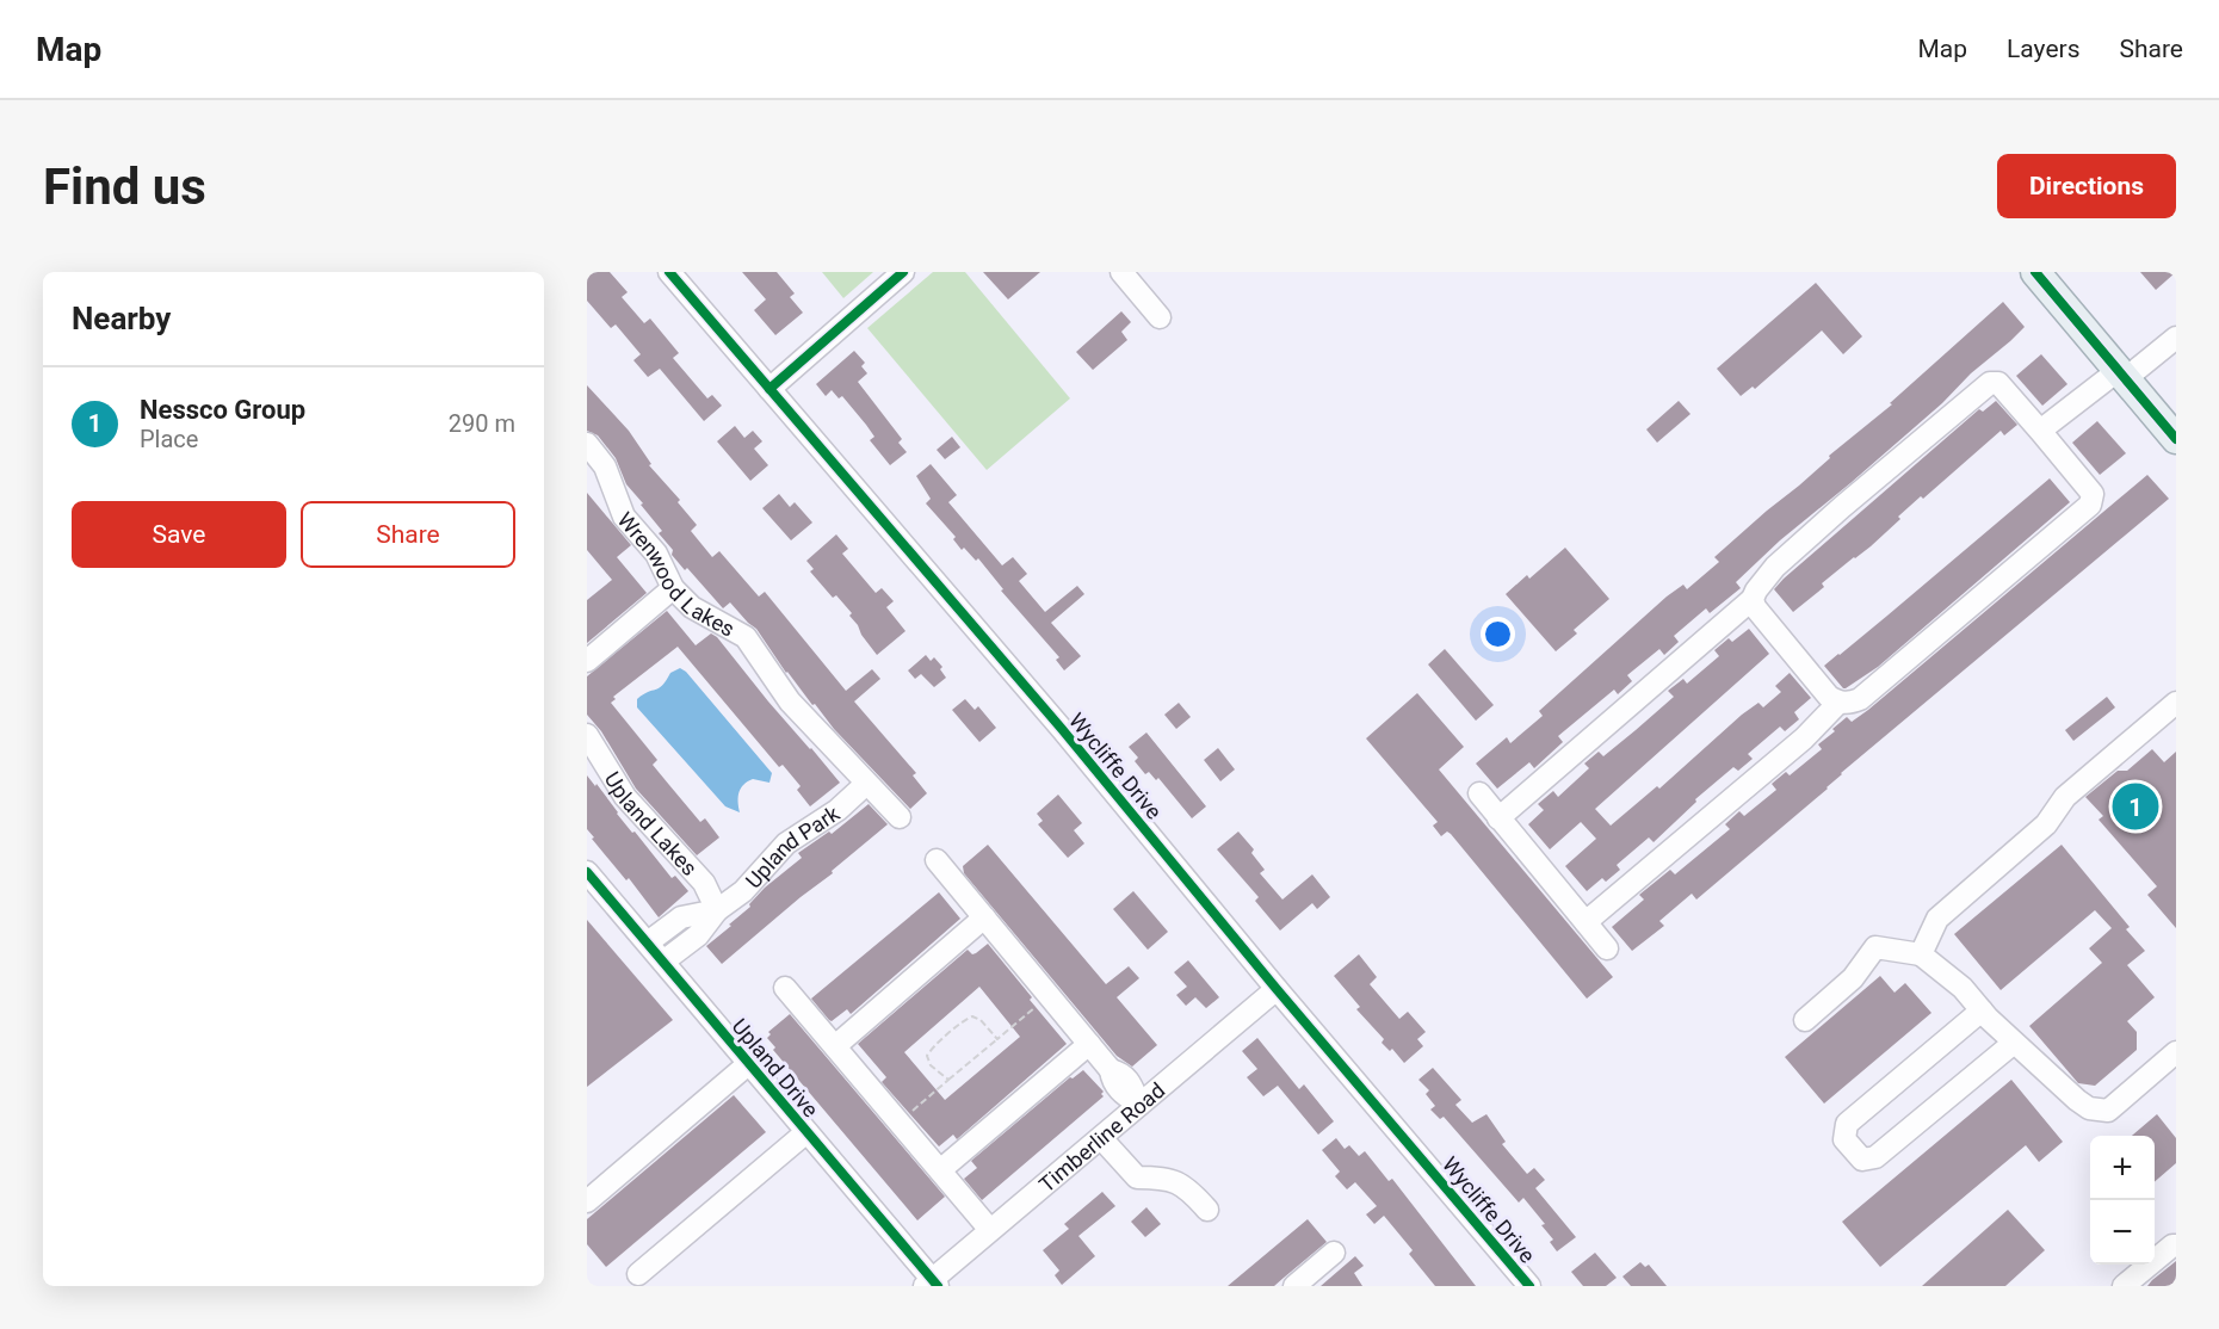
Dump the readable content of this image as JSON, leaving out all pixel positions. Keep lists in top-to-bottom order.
{
  "streets": {
    "street": [
      "Wrenwood Lakes",
      "Wycliffe Drive",
      "Upland Lakes",
      "Upland Park",
      "Upland Drive",
      "Timberline Road"
    ]
  },
  "crossings": [
    ["Wrenwood Lakes", "Upland Park"],
    ["Wycliffe Drive", "Timberline Road"],
    ["Upland Lakes", "Upland Park"],
    ["Upland Park", "Upland Drive"],
    ["Upland Drive", "Timberline Road"]
  ],
  "page": {
    "header": "Map",
    "nav": ["Map", "Layers", "Share"],
    "buttons": [
      "Directions",
      ["Save", "Share"]
    ],
    "title": "Find us",
    "heading": "Nearby",
    "list": [
      {
        "mark": "1",
        "name": "Nessco Group",
        "note": "Place",
        "value": "290 m"
      }
    ],
    "pins": "1",
    "map_buttons": ["+", "−"]
  }
}
